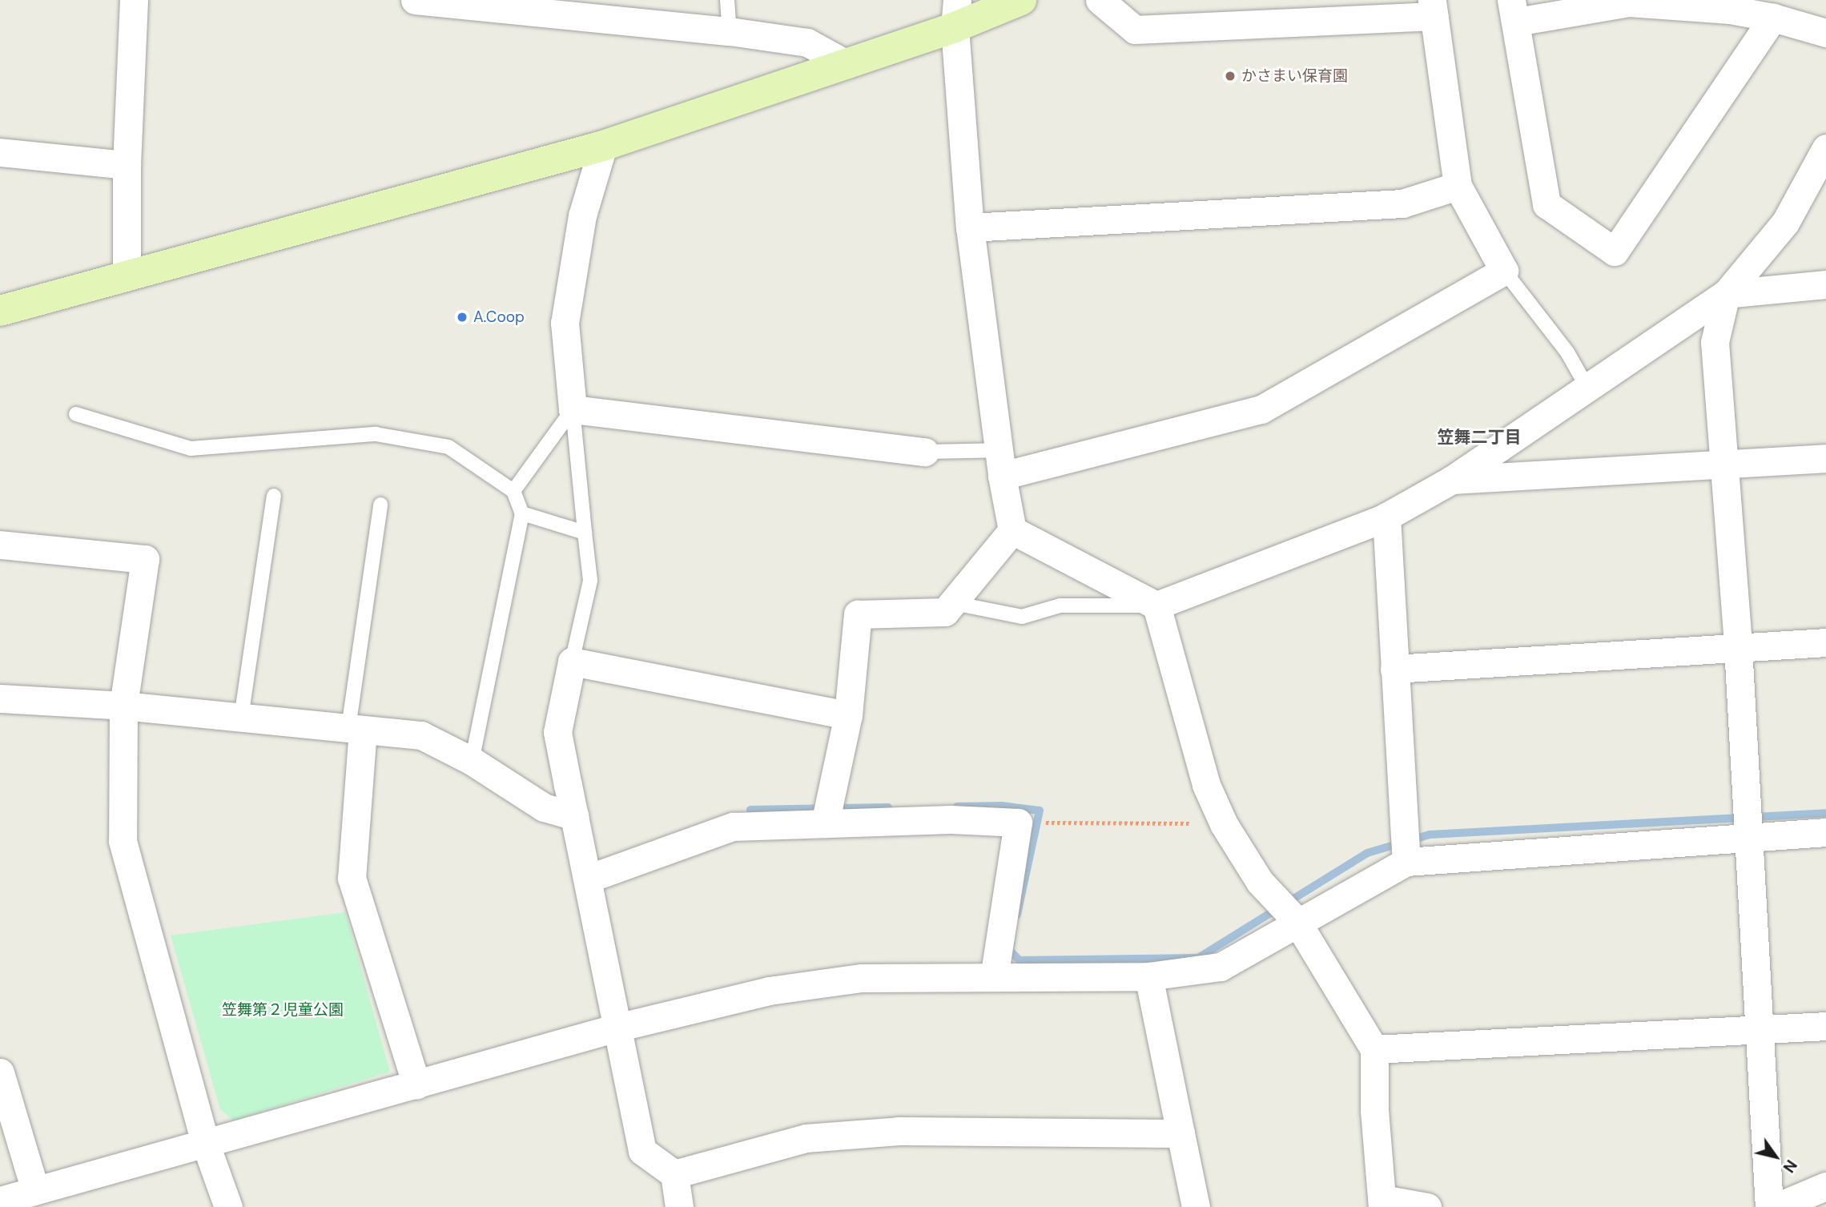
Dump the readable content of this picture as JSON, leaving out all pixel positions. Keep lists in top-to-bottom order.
{
  "districts": ["笠舞二丁目"],
  "parks": ["笠舞第２児童公園"],
  "places": ["かさまい保育園", "A.Coop"],
  "north": "bottom right"
}
